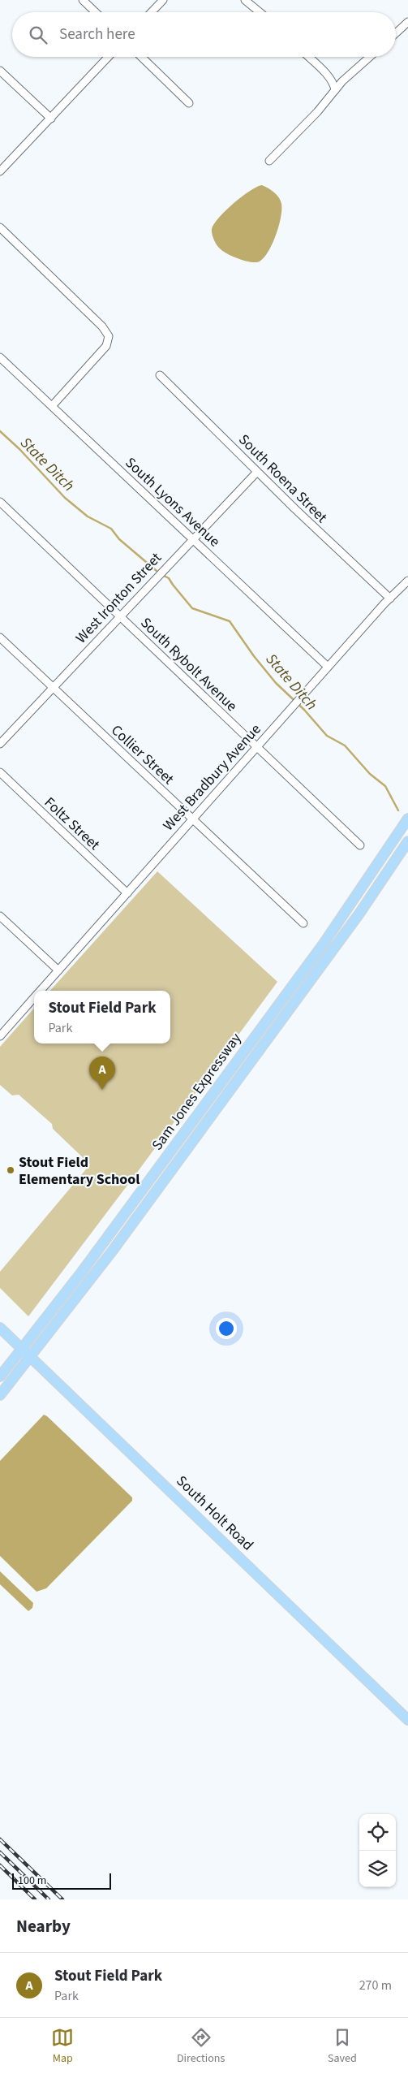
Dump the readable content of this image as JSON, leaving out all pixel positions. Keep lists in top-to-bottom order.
{
  "streets": {
    "main road": ["Sam Jones Expressway", "South Holt Road"],
    "street": [
      "South Roena Street",
      "South Lyons Avenue",
      "West Ironton Street",
      "South Rybolt Avenue",
      "Collier Street",
      "West Bradbury Avenue",
      "Foltz Street"
    ]
  },
  "crossings": [
    ["South Roena Street", "West Ironton Street"],
    ["South Roena Street", "West Bradbury Avenue"],
    ["South Lyons Avenue", "West Ironton Street"],
    ["South Lyons Avenue", "West Bradbury Avenue"],
    ["West Ironton Street", "South Rybolt Avenue"],
    ["West Ironton Street", "Collier Street"],
    ["South Rybolt Avenue", "West Bradbury Avenue"],
    ["Collier Street", "West Bradbury Avenue"],
    ["West Bradbury Avenue", "Foltz Street"],
    ["Sam Jones Expressway", "South Holt Road"]
  ],
  "water": ["State Ditch"],
  "places": ["Stout Field Elementary School"],
  "scale_bar": "100 m",
  "page": {
    "search": "Search here",
    "popup": ["Stout Field Park", "Park"],
    "pins": "A",
    "scale": "100 m",
    "heading": "Nearby",
    "list": [
      {
        "mark": "A",
        "name": "Stout Field Park",
        "note": "Park",
        "value": "270 m"
      }
    ],
    "nav": ["Map", "Directions", "Saved"]
  }
}
